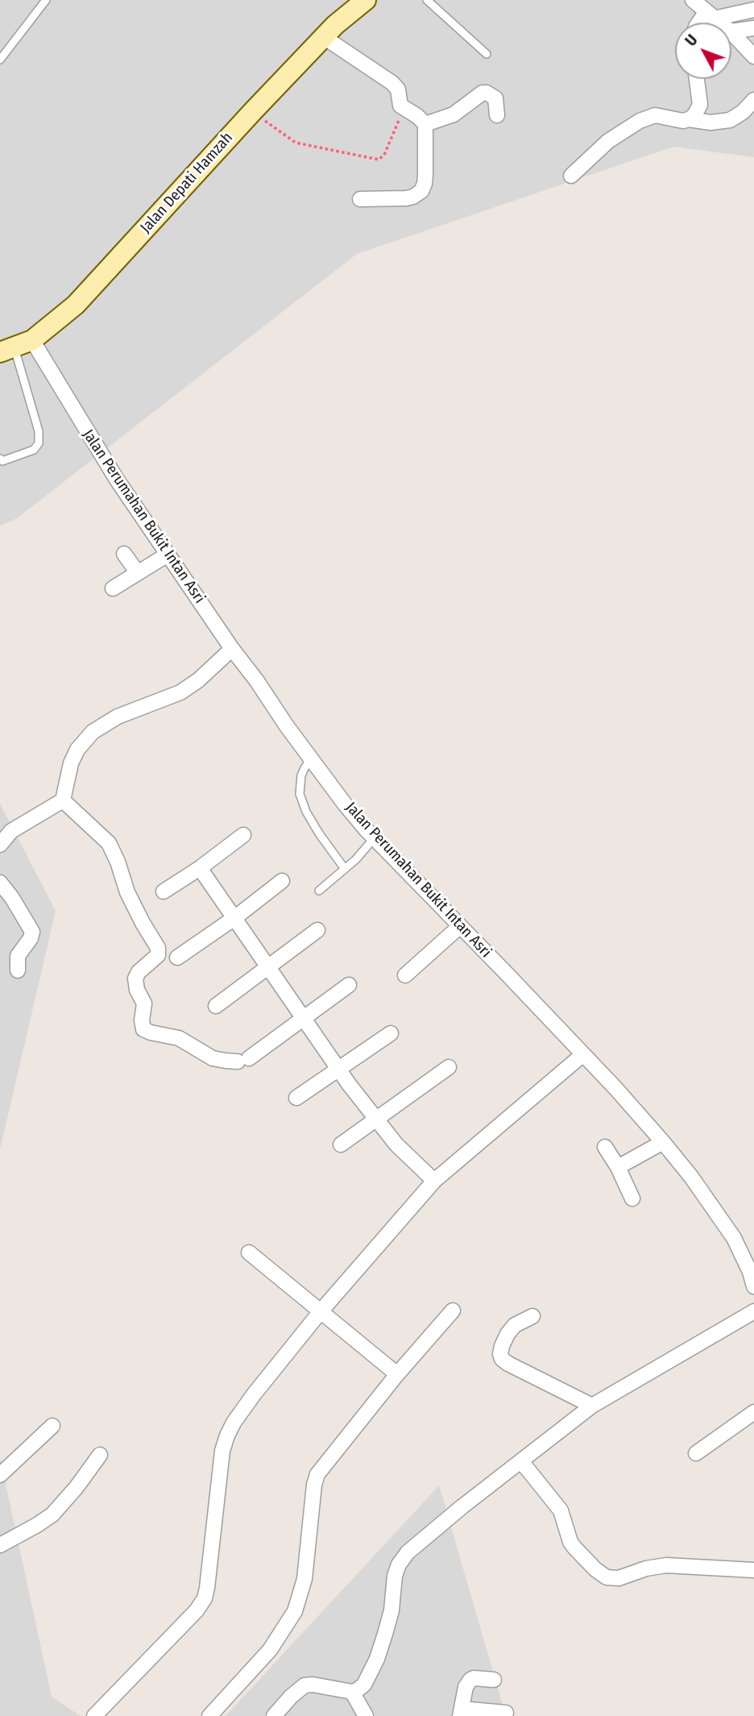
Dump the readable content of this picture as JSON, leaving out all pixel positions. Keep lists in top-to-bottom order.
{
  "streets": {
    "main road": ["Jalan Depati Hamzah"],
    "street": ["Jalan Perumahan Bukit Intan Asri"]
  },
  "crossings": [
    ["Jalan Depati Hamzah", "Jalan Perumahan Bukit Intan Asri"]
  ],
  "north": "top left"
}
